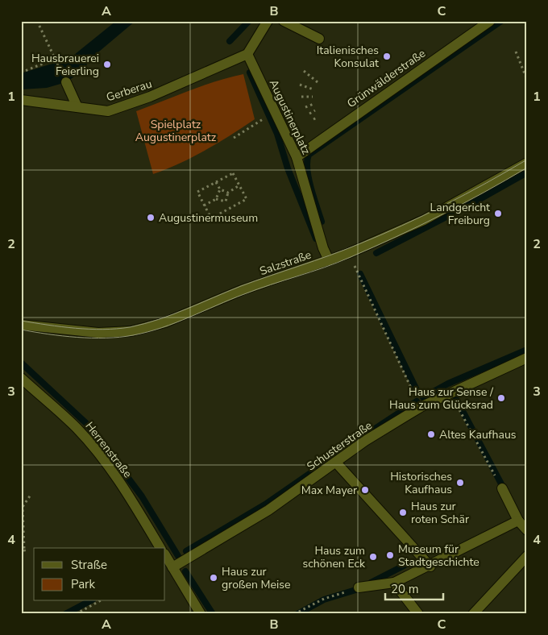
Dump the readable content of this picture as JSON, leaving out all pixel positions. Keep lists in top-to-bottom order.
{
  "streets": {
    "street": [
      "Grünwälderstraße",
      "Gerberau",
      "Augustinerplatz",
      "Salzstraße",
      "Schusterstraße",
      "Herrenstraße"
    ]
  },
  "crossings": [
    ["Grünwälderstraße", "Augustinerplatz"],
    ["Gerberau", "Augustinerplatz"],
    ["Augustinerplatz", "Salzstraße"]
  ],
  "parks": ["Spielplatz Augustinerplatz"],
  "places": [
    "Italienisches Konsulat",
    "Hausbrauerei Feierling",
    "Landgericht Freiburg",
    "Augustinermuseum",
    "Haus zur Sense / Haus zum Glücksrad",
    "Altes Kaufhaus",
    "Historisches Kaufhaus",
    "Max Mayer",
    "Haus zur roten Schär",
    "Museum für Stadtgeschichte",
    "Haus zum schönen Eck",
    "Haus zur großen Meise"
  ],
  "legend": ["Straße", "Park"],
  "scale_bar": "20 m",
  "grid": {
    "columns": ["A", "B", "C"],
    "rows": [
      "1",
      "2",
      "3",
      "4"
    ]
  }
}
